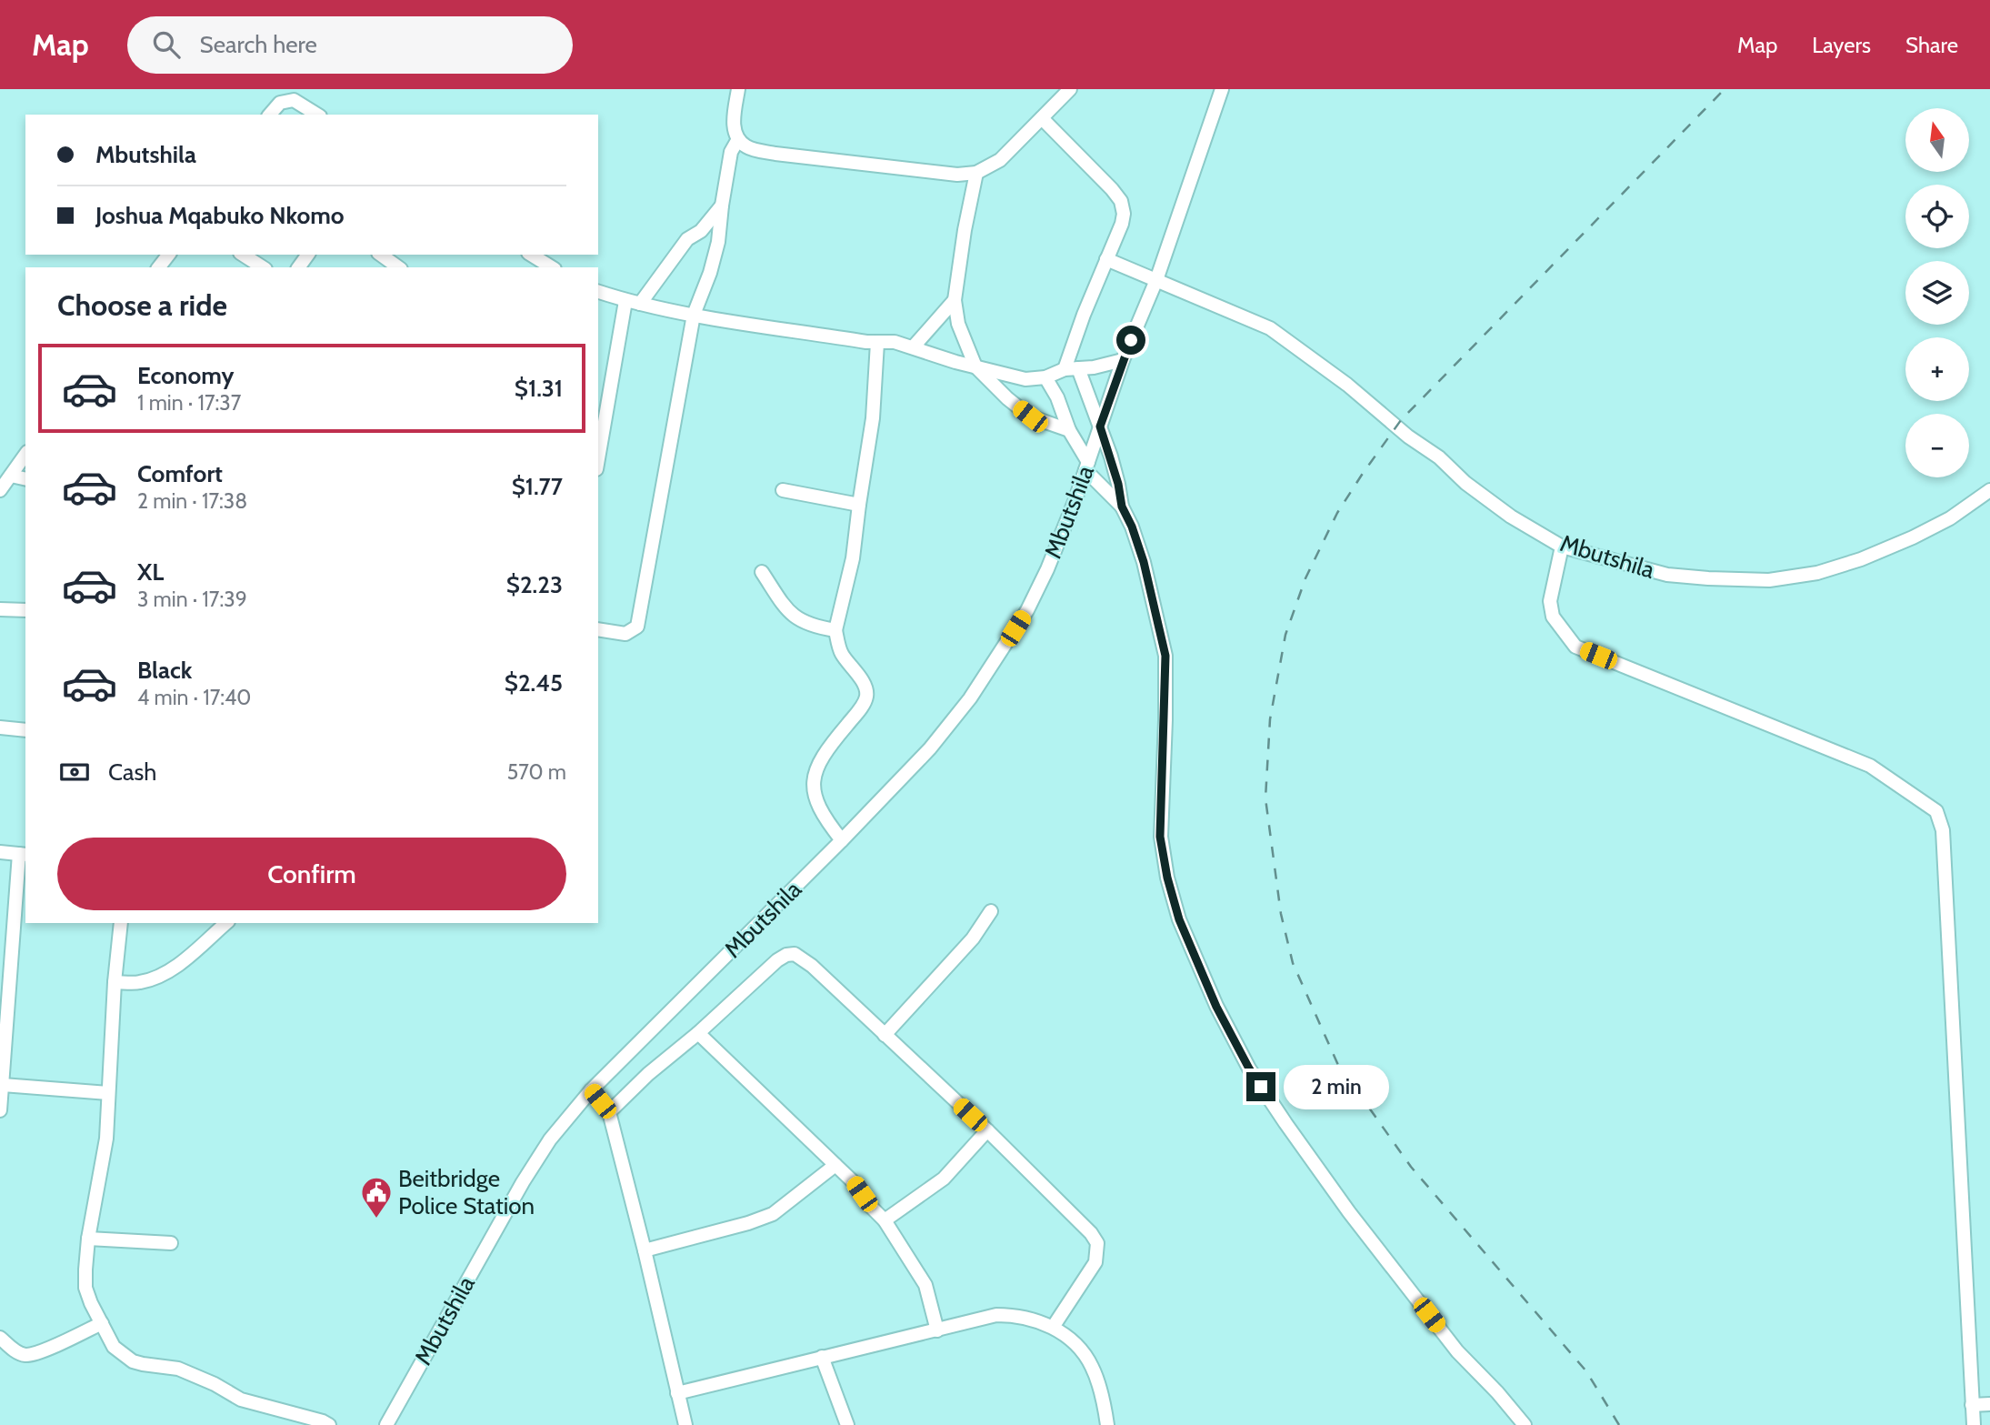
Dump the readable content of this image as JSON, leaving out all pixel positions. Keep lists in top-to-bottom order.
{
  "streets": {
    "street": ["Mbutshila"]
  },
  "places": {
    "public building": ["Beitbridge Police Station"]
  },
  "north": "top",
  "page": {
    "header": "Map",
    "search": "Search here",
    "nav": ["Map", "Layers", "Share"],
    "map_buttons": ["+", "−"],
    "banner": ["Mbutshila", "Joshua Mqabuko Nkomo"],
    "heading": "Choose a ride",
    "list": [
      {
        "name": "Economy",
        "note": "1 min · 17:37",
        "value": "$1.31"
      },
      {
        "name": "Comfort",
        "note": "2 min · 17:38",
        "value": "$1.77"
      },
      {
        "name": "XL",
        "note": "3 min · 17:39",
        "value": "$2.23"
      },
      {
        "name": "Black",
        "note": "4 min · 17:40",
        "value": "$2.45"
      }
    ],
    "pay": ["Cash", "570 m"],
    "buttons": "Confirm",
    "bubble": "2 min"
  }
}
